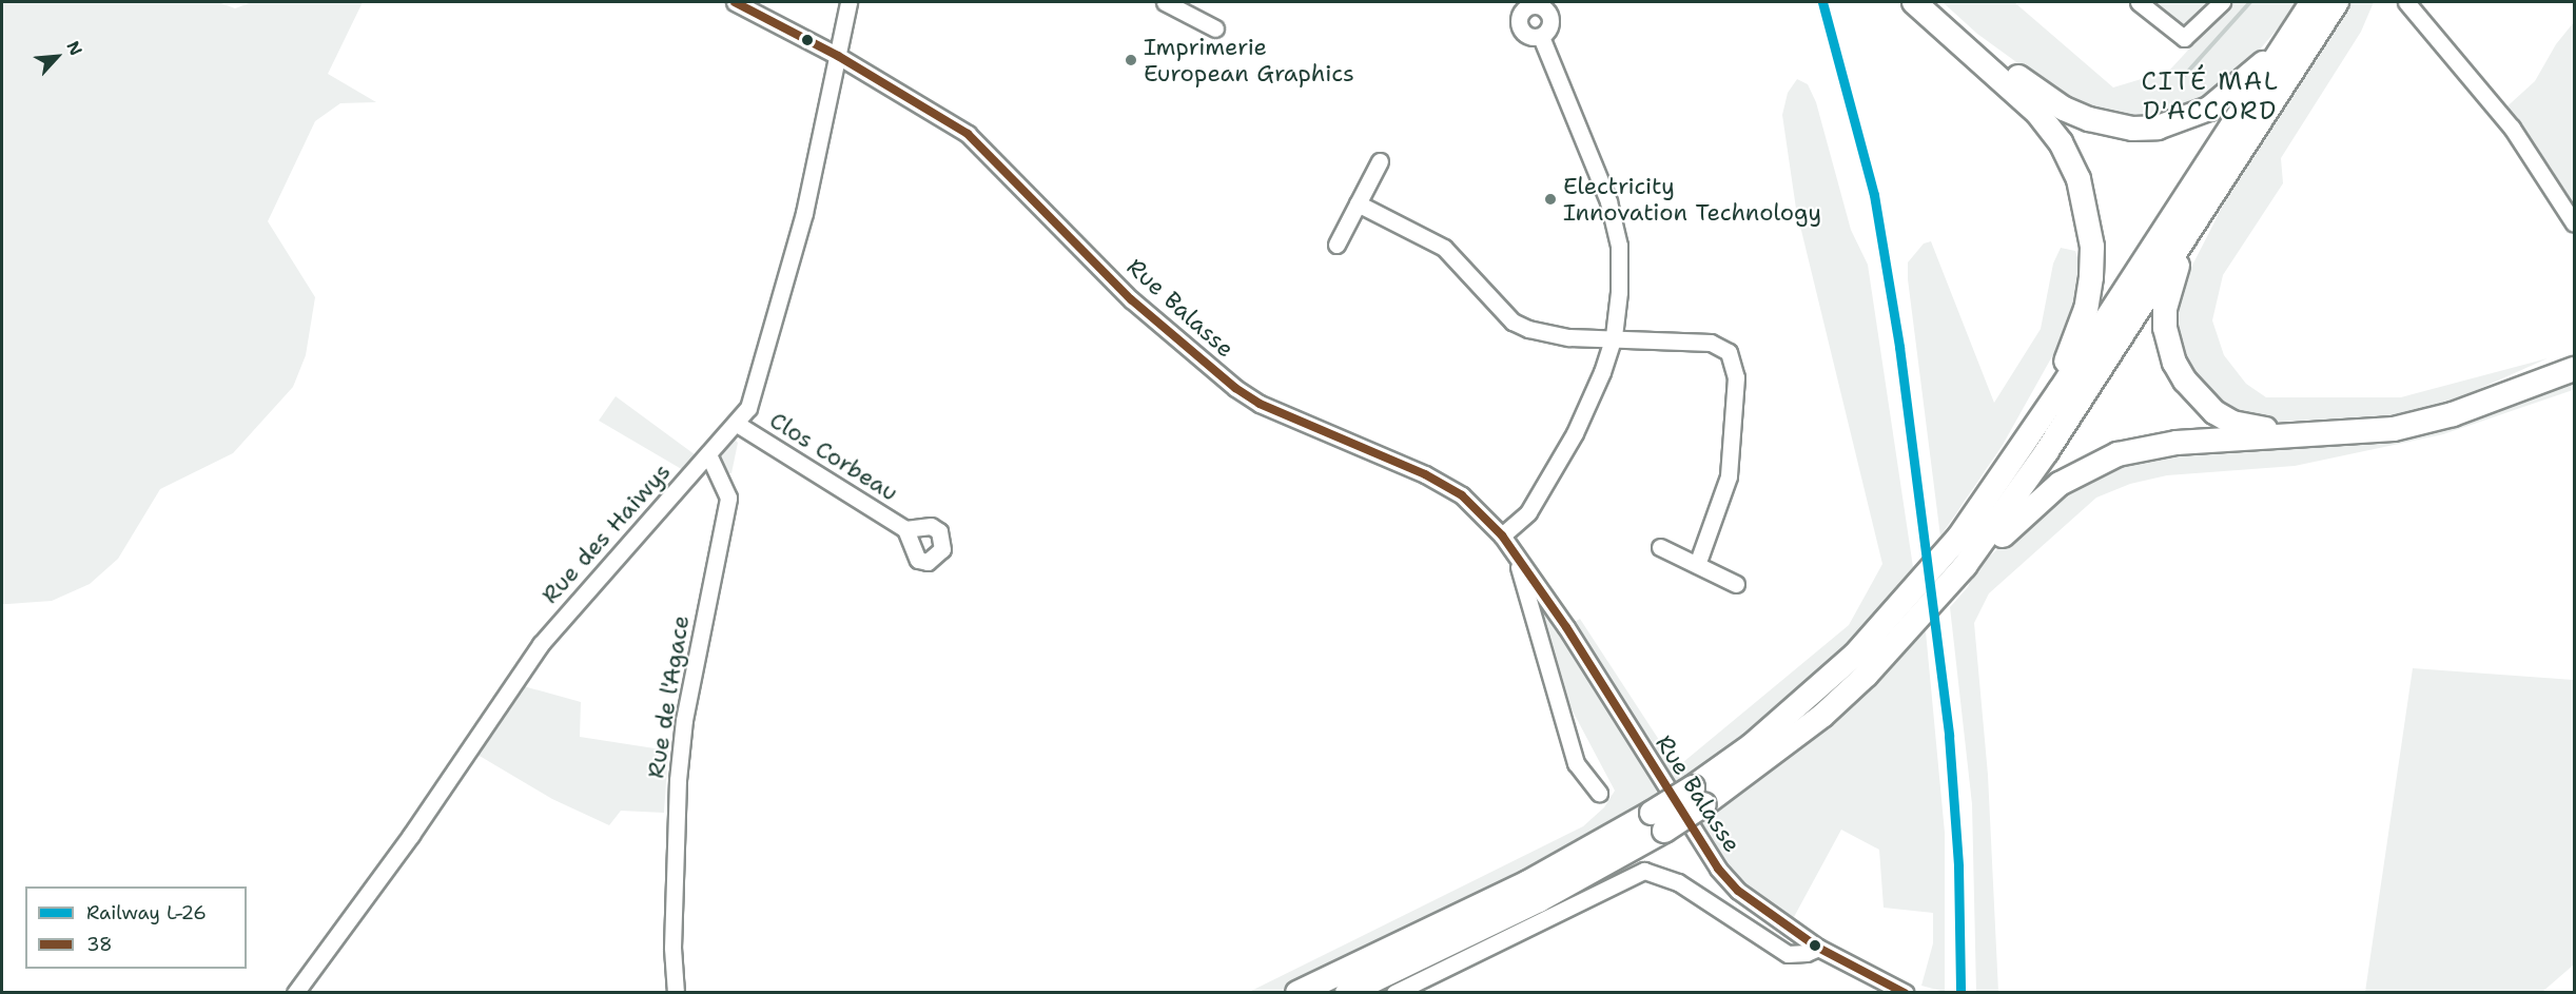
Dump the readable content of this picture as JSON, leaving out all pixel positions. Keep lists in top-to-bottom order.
{
  "streets": {
    "street": [
      "Rue Balasse",
      "Clos Corbeau",
      "Rue des Haiwys",
      "Rue de l'Agace"
    ]
  },
  "crossings": [
    ["Rue Balasse", "Rue des Haiwys"],
    ["Clos Corbeau", "Rue des Haiwys"],
    ["Rue des Haiwys", "Rue de l'Agace"]
  ],
  "districts": ["CITÉ MAL D'ACCORD"],
  "places": ["Imprimerie European Graphics", "Electricity Innovation Technology"],
  "lines": ["rail line L-26", "transit line 38"],
  "legend": ["Railway L-26", "38"],
  "north": "top right"
}
